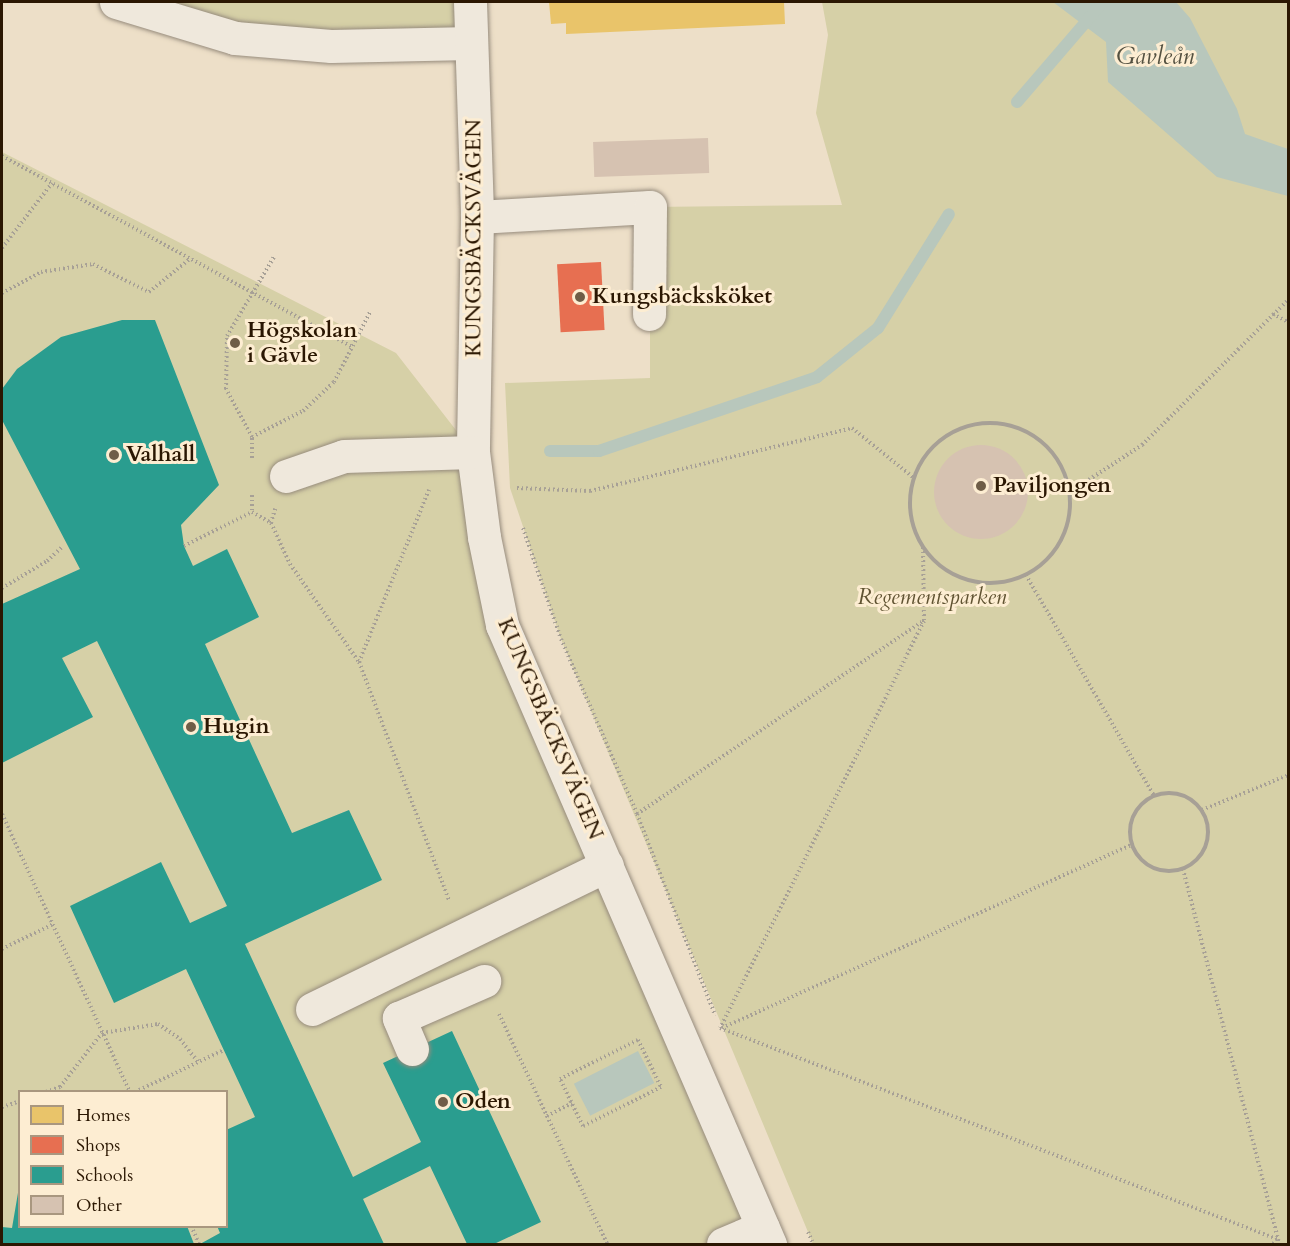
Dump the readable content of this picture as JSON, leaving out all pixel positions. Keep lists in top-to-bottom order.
{
  "streets": {
    "street": ["KUNGSBÄCKSVÄGEN"]
  },
  "water": ["Gavleån"],
  "parks": ["Regementsparken"],
  "places": [
    "Kungsbäcksköket",
    "Högskolan i Gävle",
    "Valhall",
    "Paviljongen",
    "Hugin",
    "Oden"
  ],
  "legend": [
    "Homes",
    "Shops",
    "Schools",
    "Other"
  ]
}
